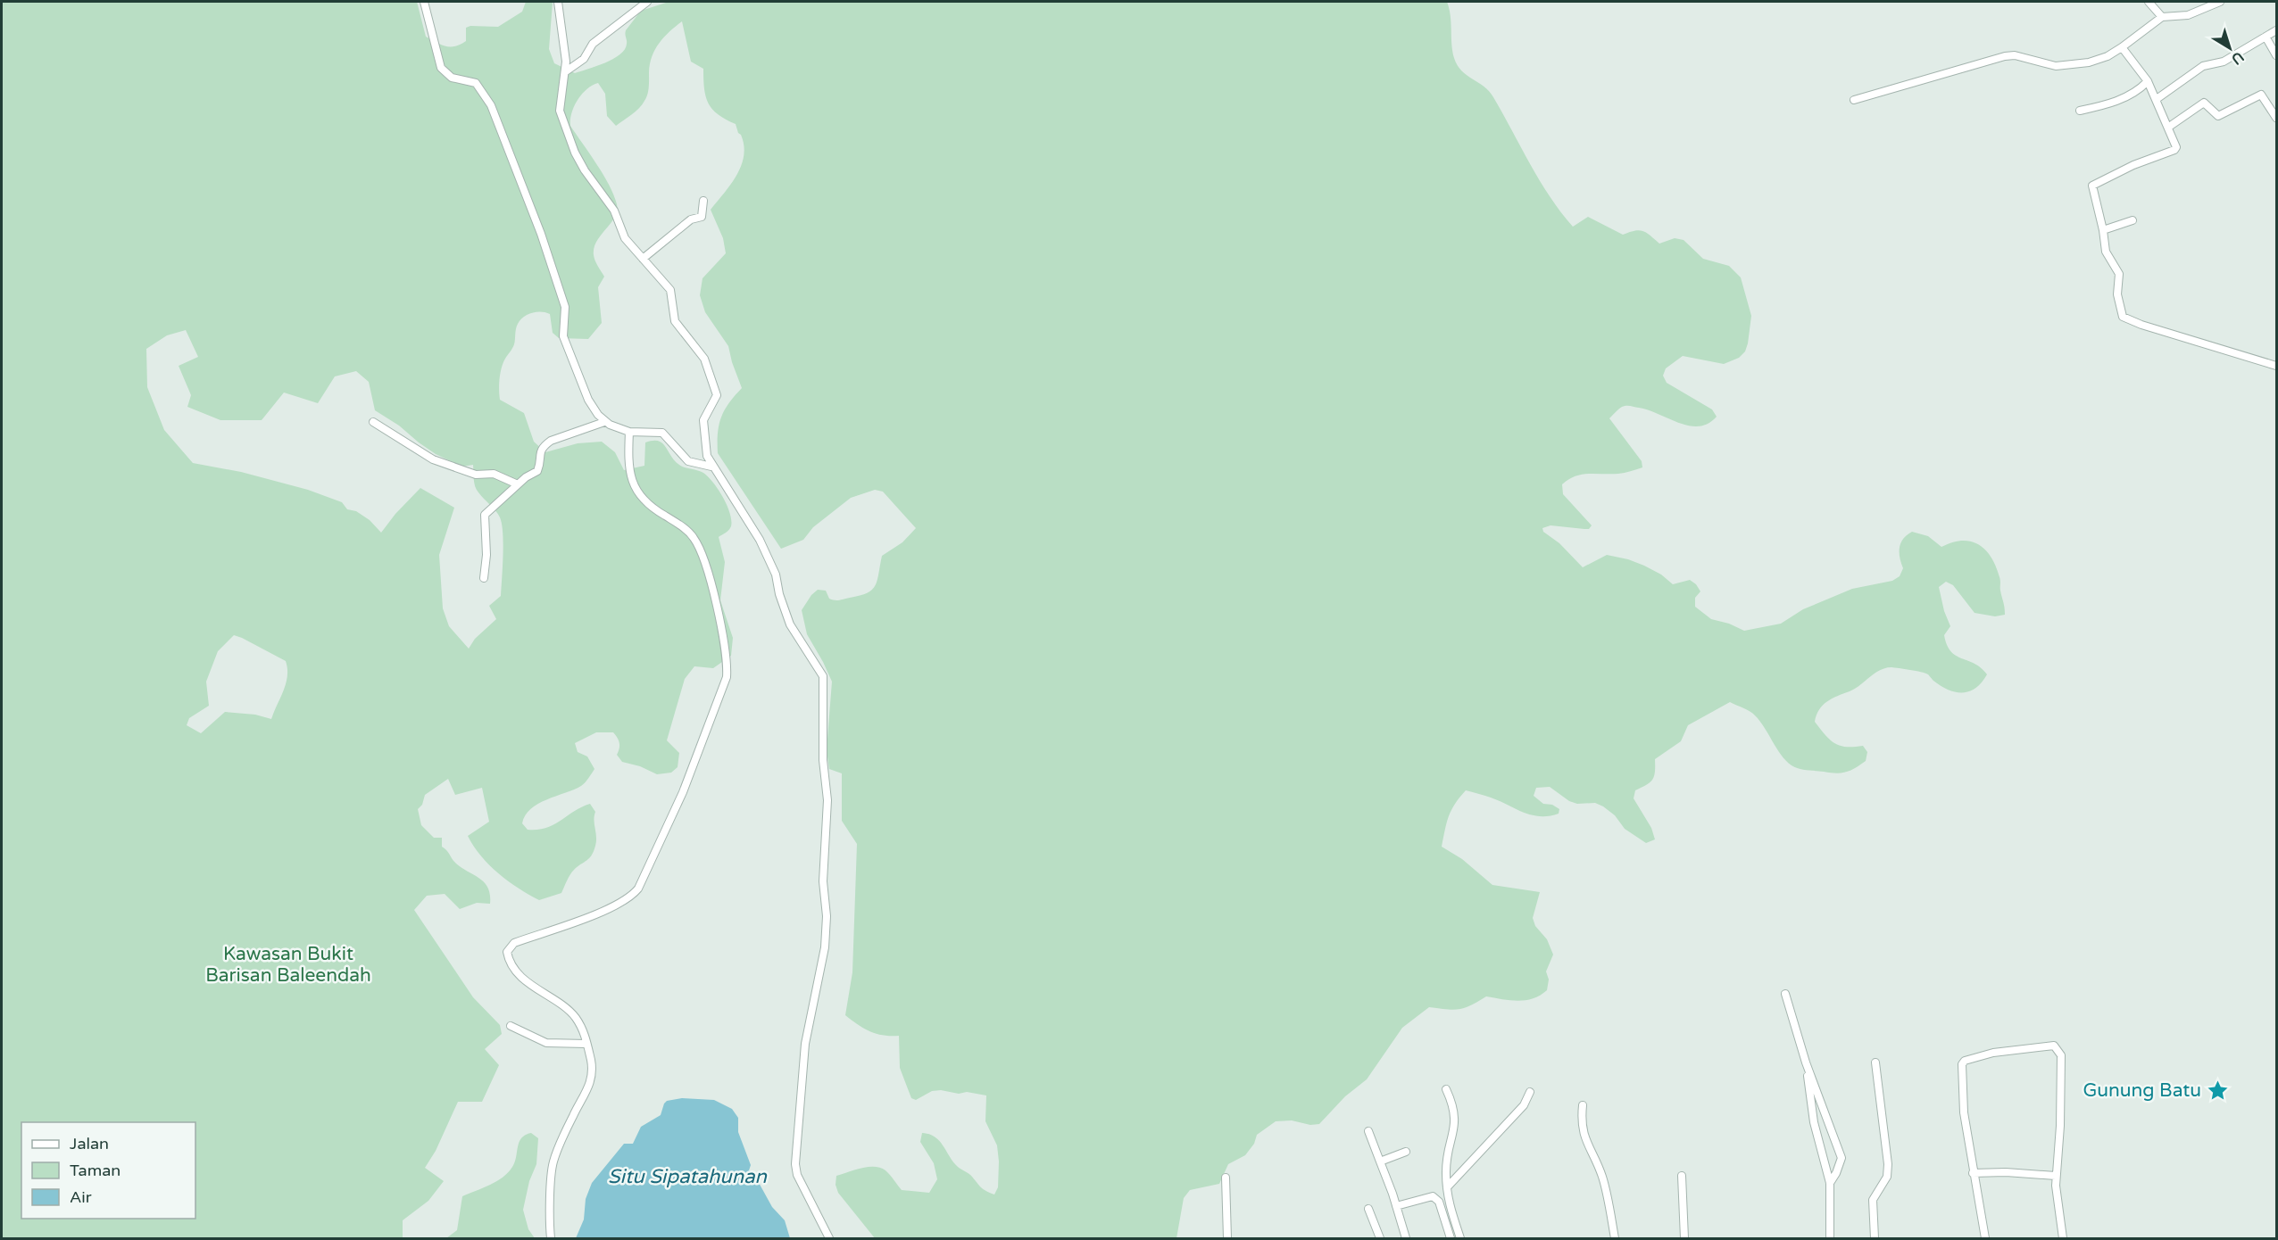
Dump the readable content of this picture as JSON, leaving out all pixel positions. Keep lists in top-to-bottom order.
{
  "water": ["Situ Sipatahunan"],
  "parks": ["Kawasan Bukit Barisan Baleendah"],
  "places": {
    "place": ["Gunung Batu"]
  },
  "legend": ["Jalan", "Taman", "Air"],
  "north": "bottom right"
}
